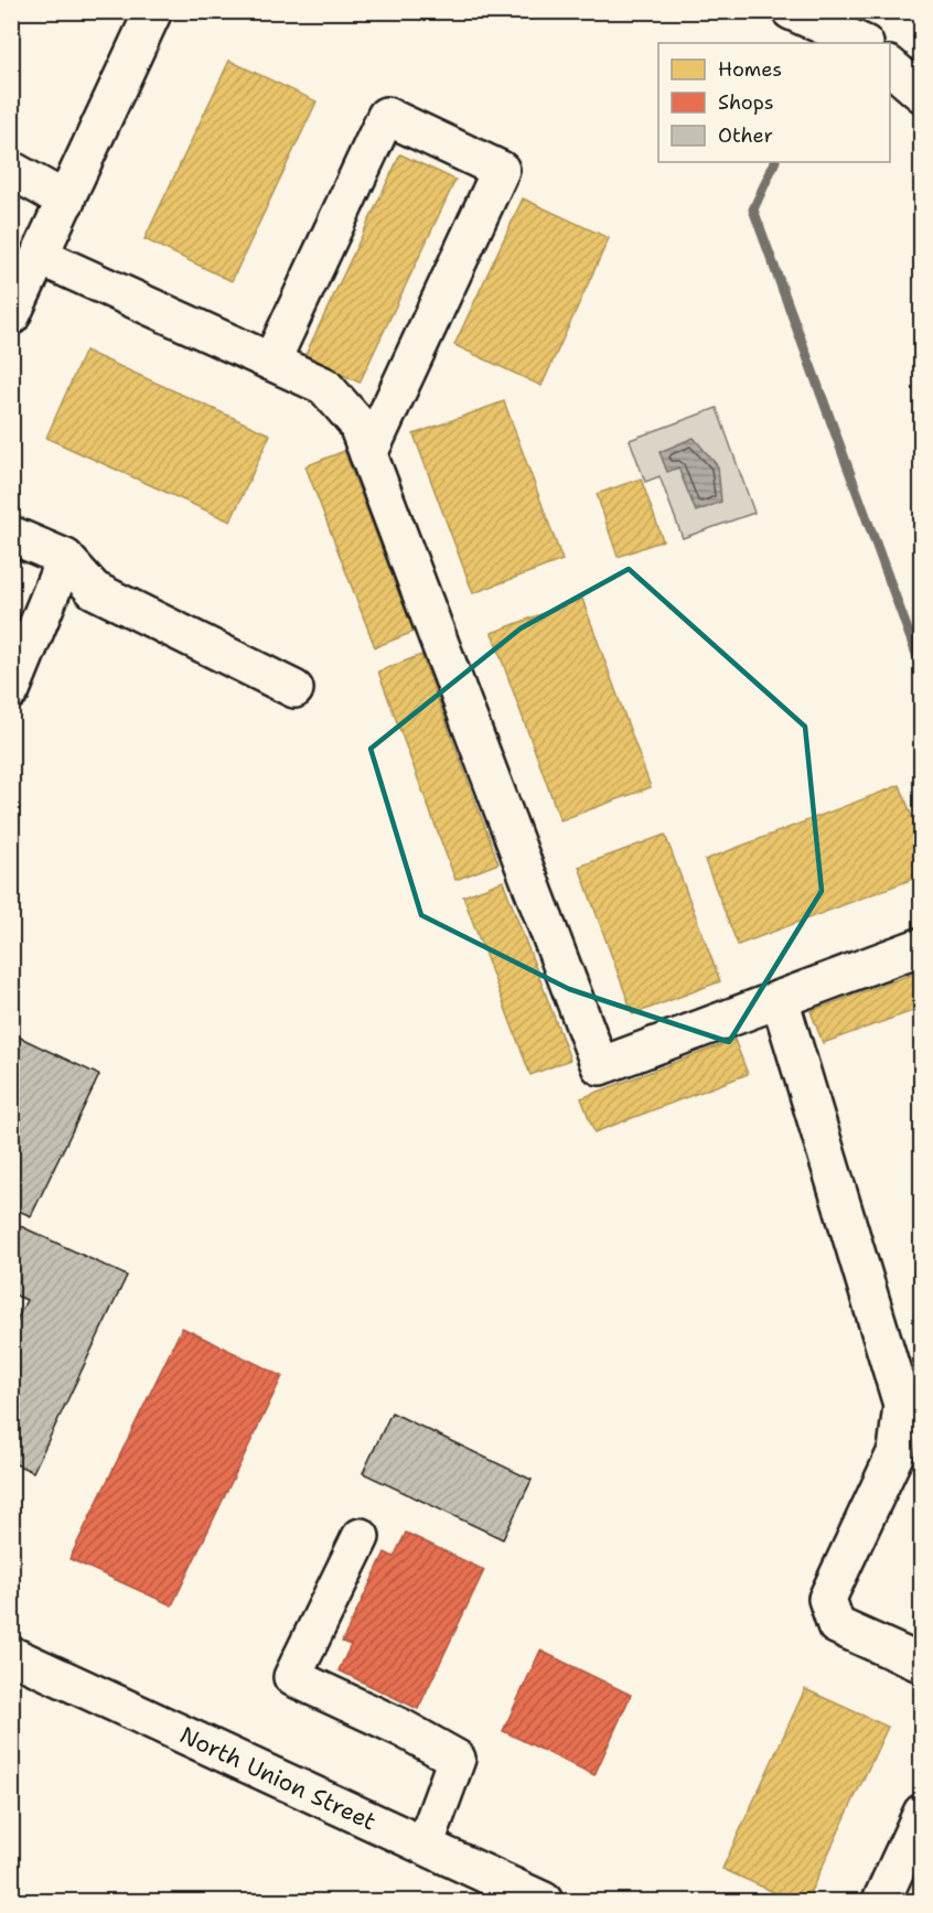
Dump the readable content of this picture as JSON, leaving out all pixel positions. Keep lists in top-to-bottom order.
{
  "streets": {
    "main road": ["North Union Street"]
  },
  "legend": ["Homes", "Shops", "Other"]
}
